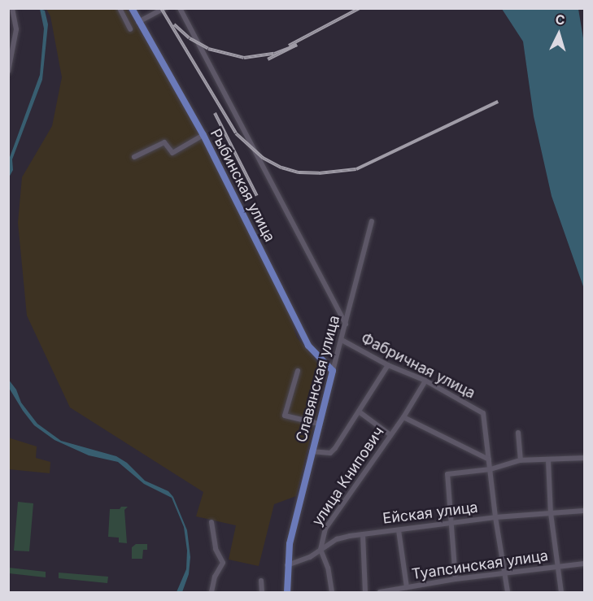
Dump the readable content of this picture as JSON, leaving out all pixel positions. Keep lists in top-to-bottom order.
{
  "streets": {
    "main road": ["Рыбинская улица", "Славянская улица"],
    "street": [
      "Фабричная улица",
      "улица Книпович",
      "Ейская улица",
      "Туапсинская улица"
    ]
  },
  "crossings": [
    ["Рыбинская улица", "Славянская улица"],
    ["Фабричная улица", "Славянская улица"],
    ["Фабричная улица", "улица Книпович"],
    ["Славянская улица", "Ейская улица"],
    ["улица Книпович", "Ейская улица"]
  ],
  "north": "top"
}
